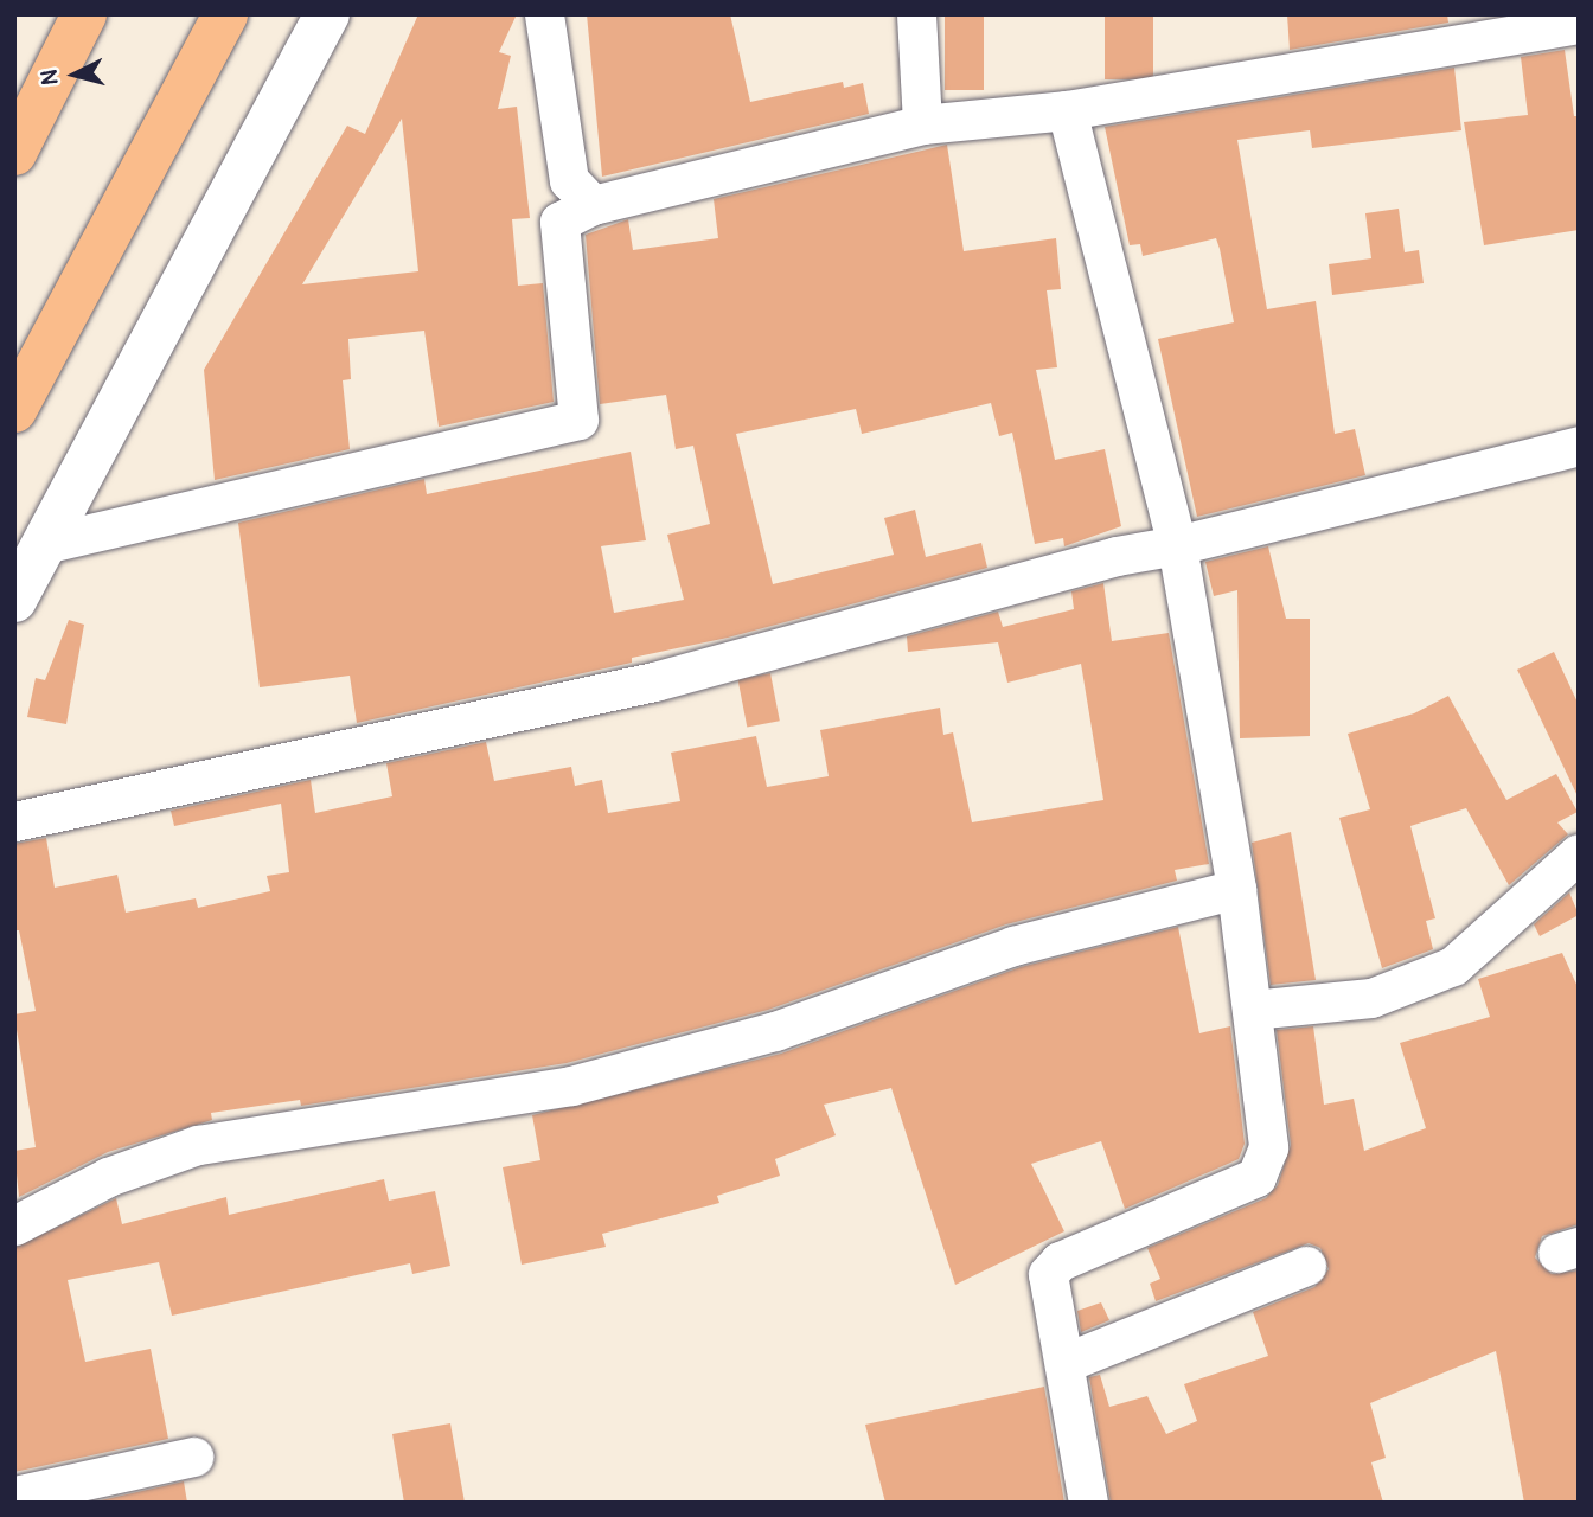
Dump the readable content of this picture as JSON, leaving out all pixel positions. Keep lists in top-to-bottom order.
{
  "north": "left"
}
